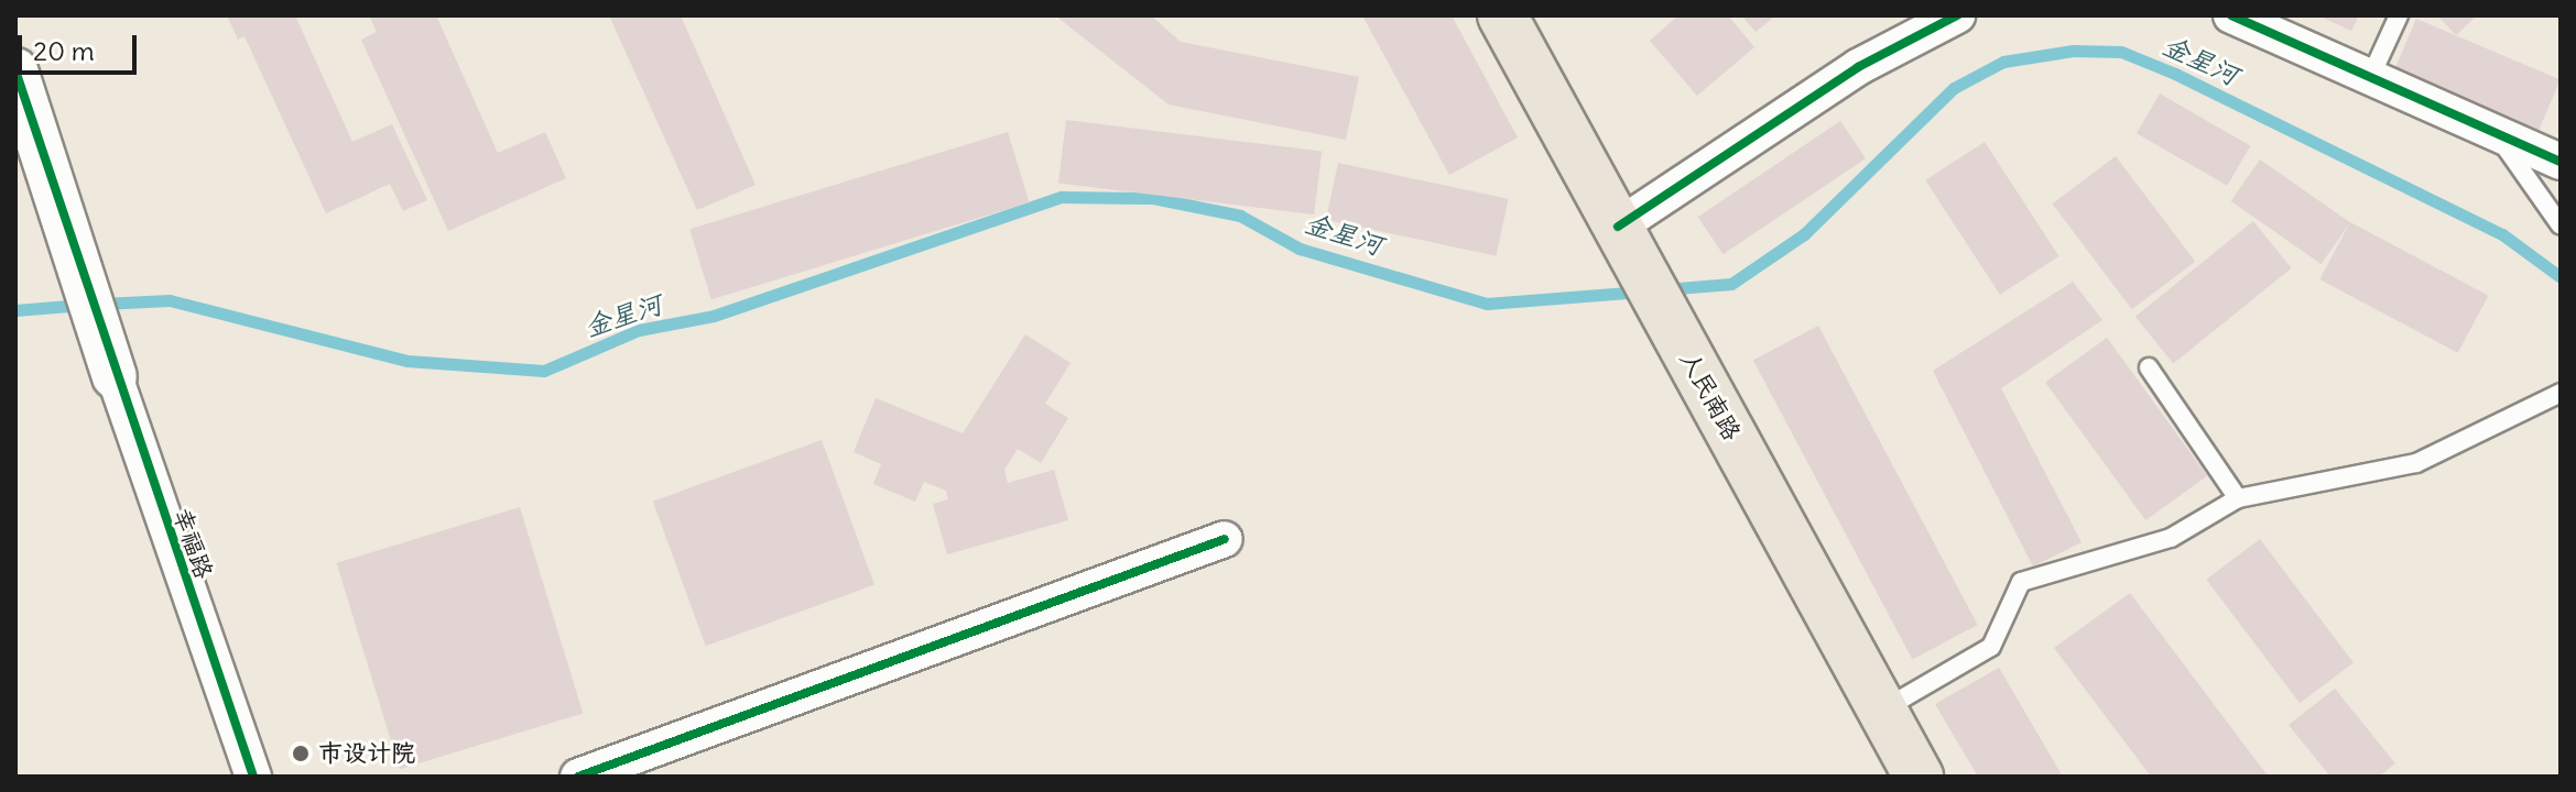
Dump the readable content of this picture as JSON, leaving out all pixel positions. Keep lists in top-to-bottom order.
{
  "streets": {
    "main road": ["人民南路"],
    "street": ["幸福路"]
  },
  "water": ["金星河"],
  "places": ["市设计院"],
  "scale_bar": "20 m"
}
